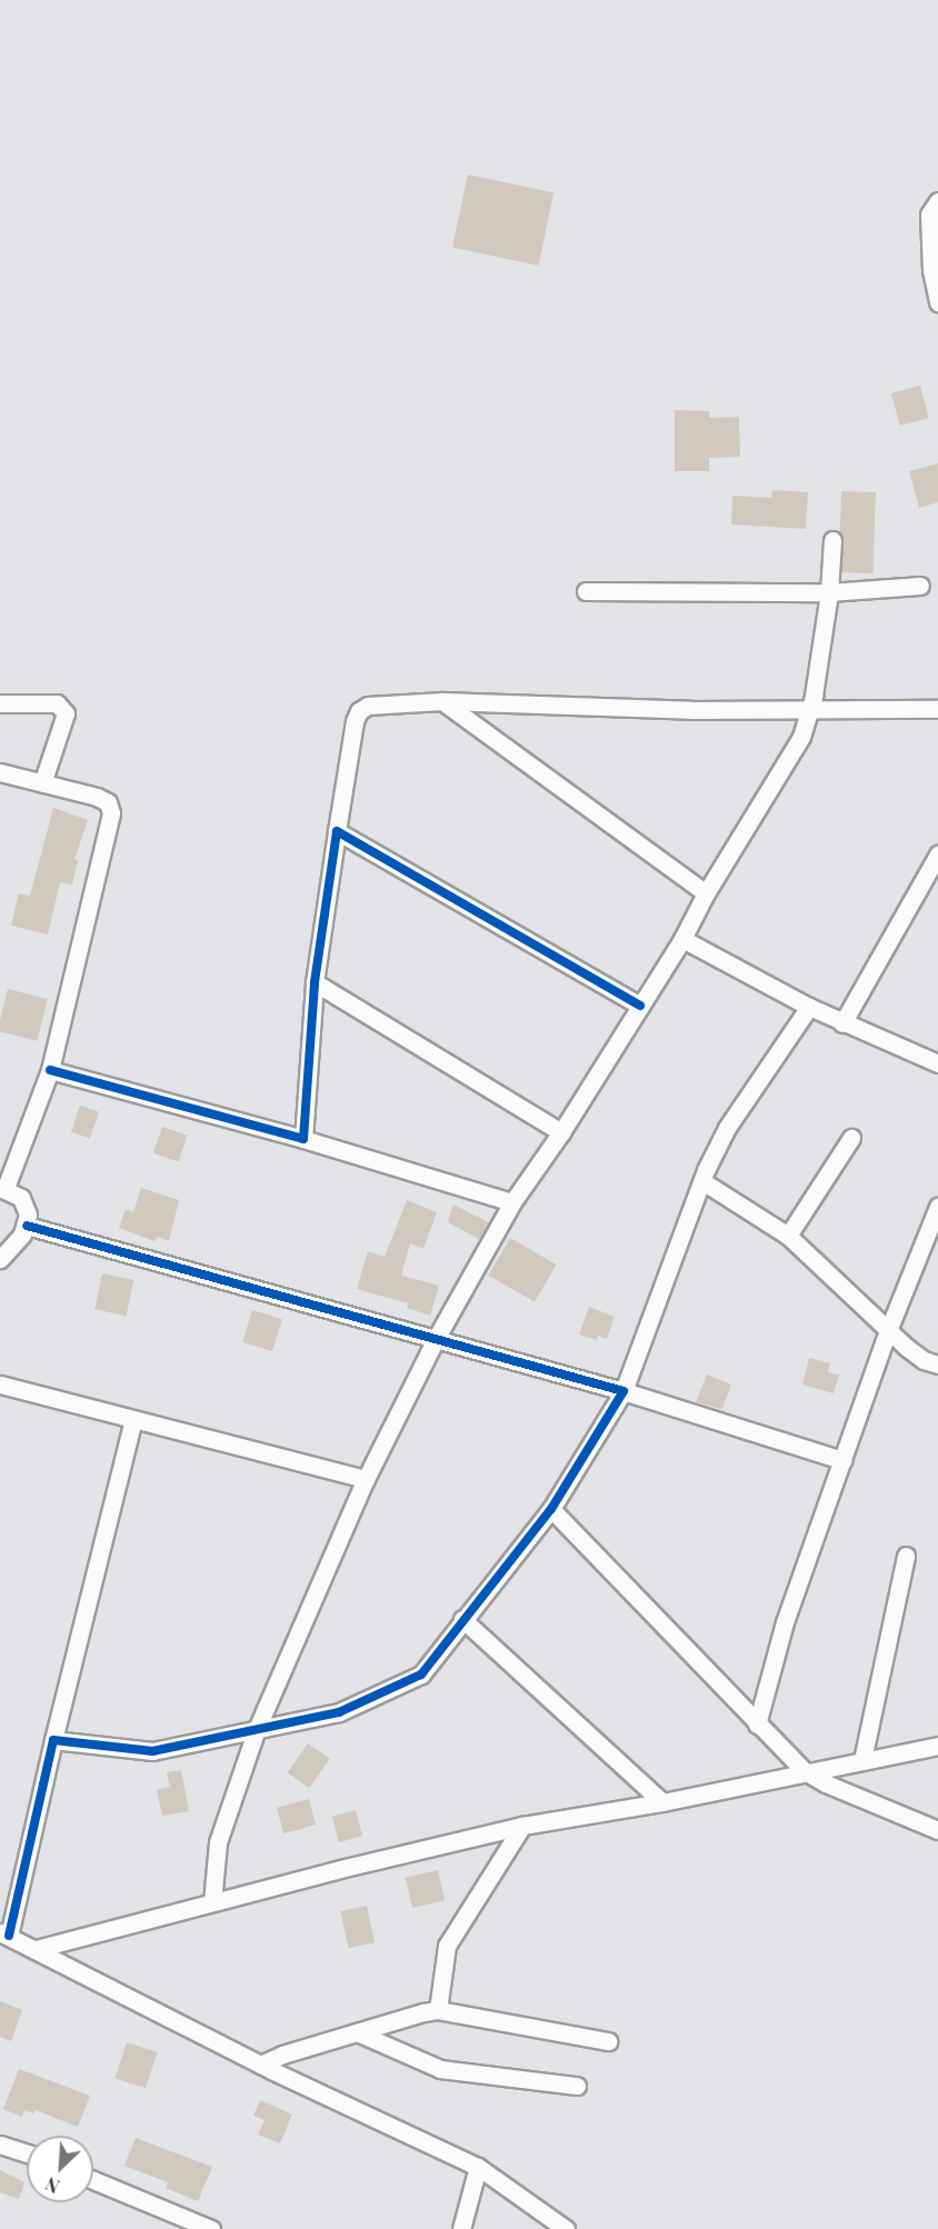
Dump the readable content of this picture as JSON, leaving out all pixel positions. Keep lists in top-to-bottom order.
{
  "north": "bottom left"
}
